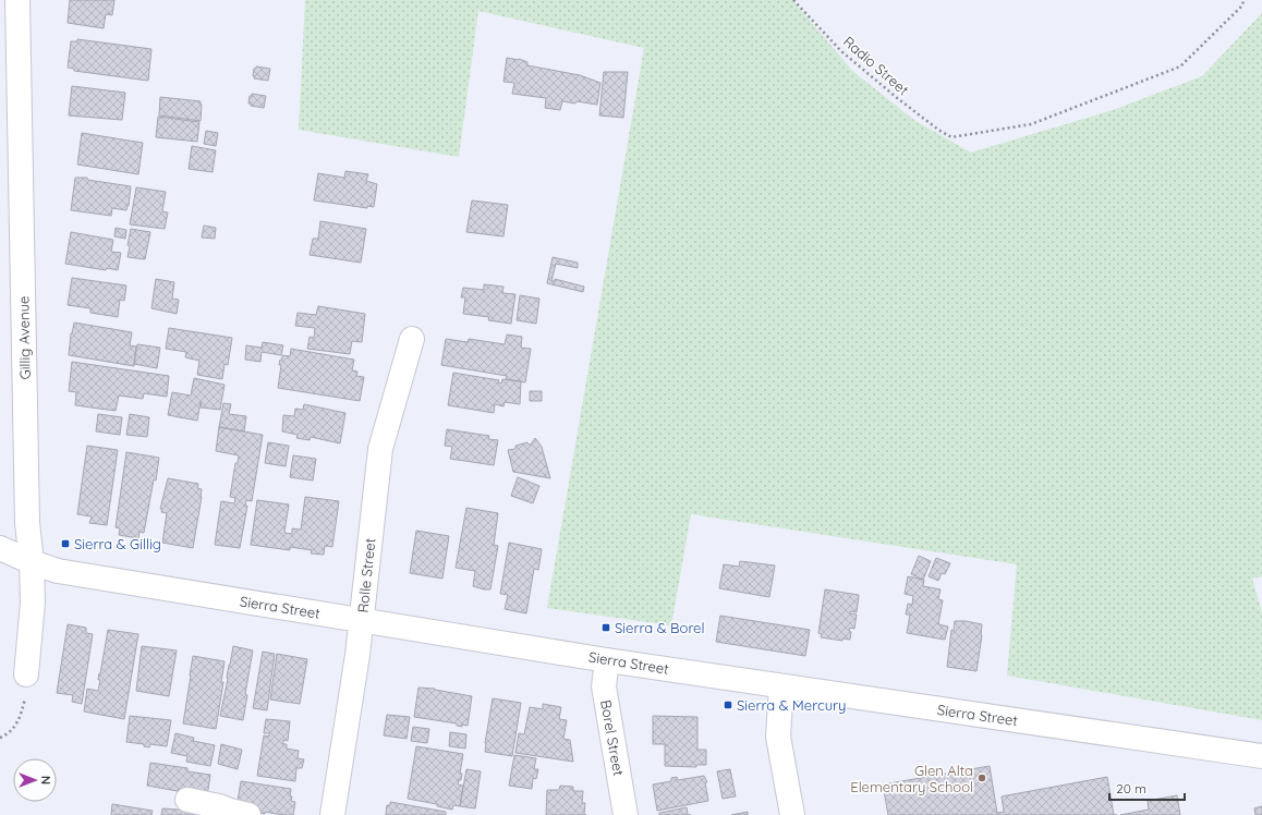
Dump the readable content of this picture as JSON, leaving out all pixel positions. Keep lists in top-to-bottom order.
{
  "streets": {
    "street": [
      "Gillig Avenue",
      "Rolle Street",
      "Sierra Street",
      "Borel Street"
    ],
    "path": ["Radio Street"]
  },
  "crossings": [
    ["Gillig Avenue", "Sierra Street"],
    ["Rolle Street", "Sierra Street"],
    ["Sierra Street", "Borel Street"]
  ],
  "places": {
    "transit": ["Sierra & Gillig", "Sierra & Borel", "Sierra & Mercury"],
    "other": ["Glen Alta Elementary School"]
  },
  "scale_bar": "20 m",
  "north": "right"
}
